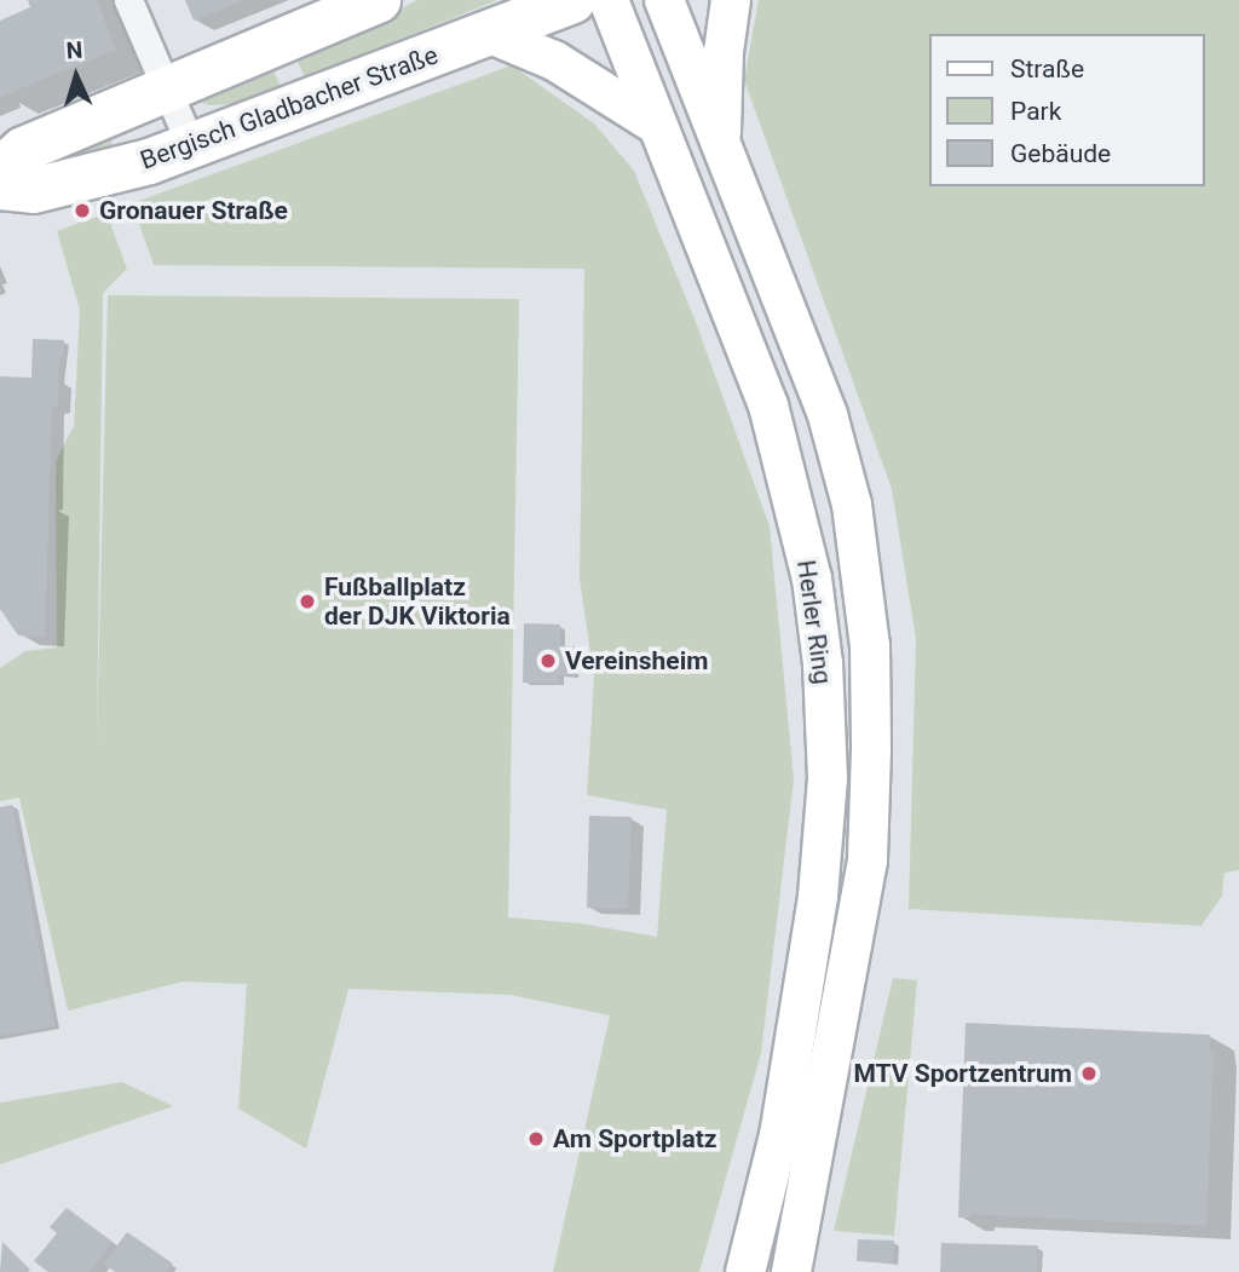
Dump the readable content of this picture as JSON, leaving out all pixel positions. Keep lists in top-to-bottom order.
{
  "streets": {
    "main road": ["Bergisch Gladbacher Straße", "Herler Ring"]
  },
  "places": [
    "Gronauer Straße",
    "Fußballplatz der DJK Viktoria",
    "Vereinsheim",
    "MTV Sportzentrum",
    "Am Sportplatz"
  ],
  "legend": ["Straße", "Park", "Gebäude"],
  "north": "top"
}
